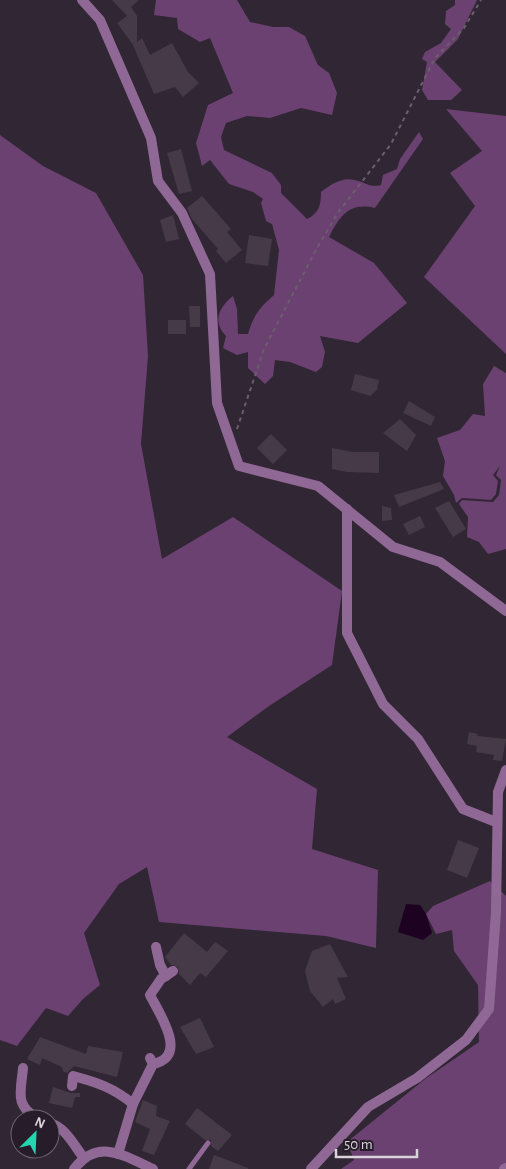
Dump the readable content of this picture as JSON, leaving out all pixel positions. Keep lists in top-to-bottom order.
{
  "scale_bar": "50 m",
  "north": "top right"
}
